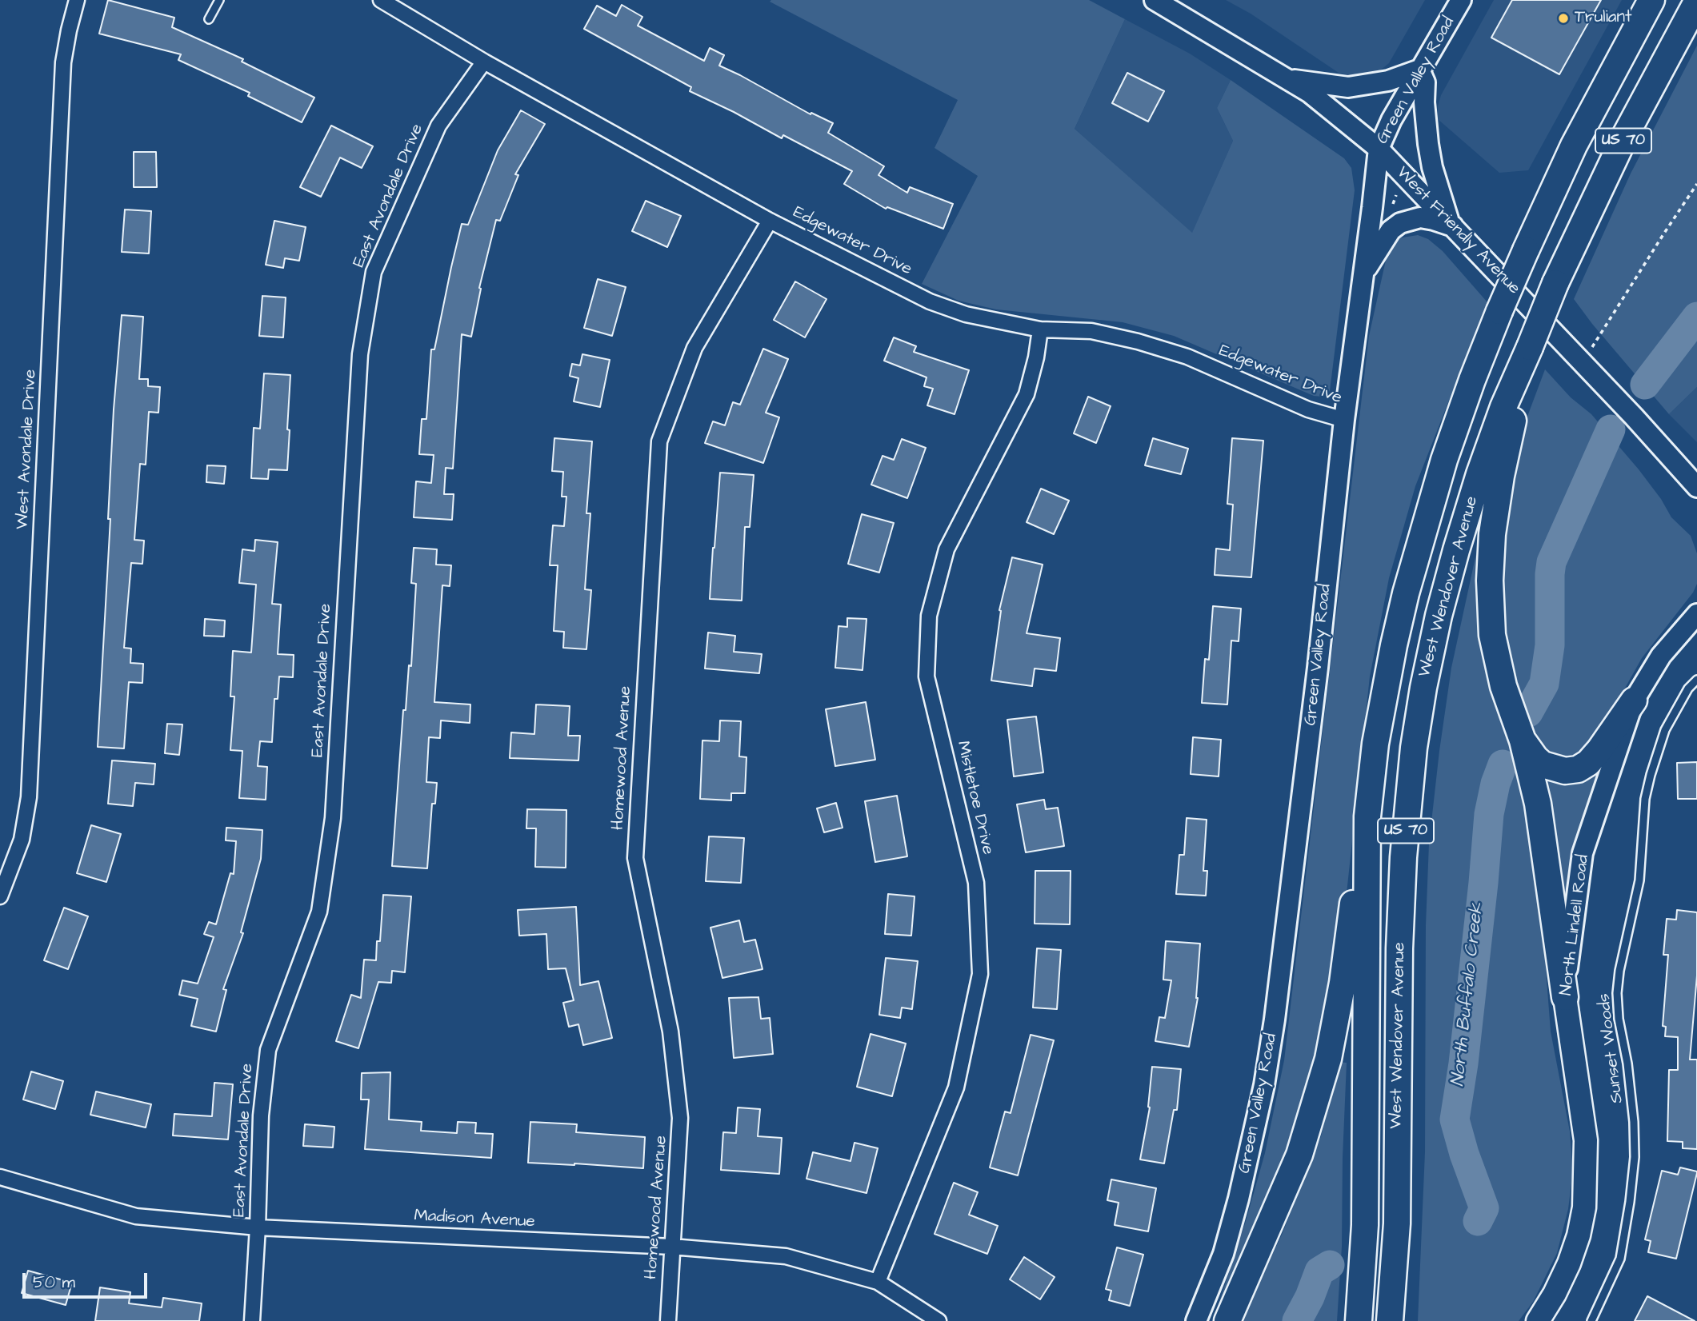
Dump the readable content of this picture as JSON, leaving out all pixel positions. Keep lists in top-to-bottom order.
{
  "streets": {
    "highway": ["US 70", "West Wendover Avenue"],
    "main road": ["Green Valley Road", "West Friendly Avenue", "North Lindell Road"],
    "street": [
      "East Avondale Drive",
      "Edgewater Drive",
      "West Avondale Drive",
      "Homewood Avenue",
      "Mistletoe Drive",
      "Madison Avenue"
    ],
    "lane": ["Sunset Woods"]
  },
  "crossings": [
    ["Green Valley Road", "West Friendly Avenue"],
    ["Green Valley Road", "Edgewater Drive"],
    ["East Avondale Drive", "Edgewater Drive"],
    ["East Avondale Drive", "Madison Avenue"],
    ["Edgewater Drive", "Homewood Avenue"],
    ["Edgewater Drive", "Mistletoe Drive"],
    ["Homewood Avenue", "Madison Avenue"],
    ["Mistletoe Drive", "Madison Avenue"]
  ],
  "water": ["North Buffalo Creek"],
  "places": ["Truliant"],
  "scale_bar": "50 m"
}
